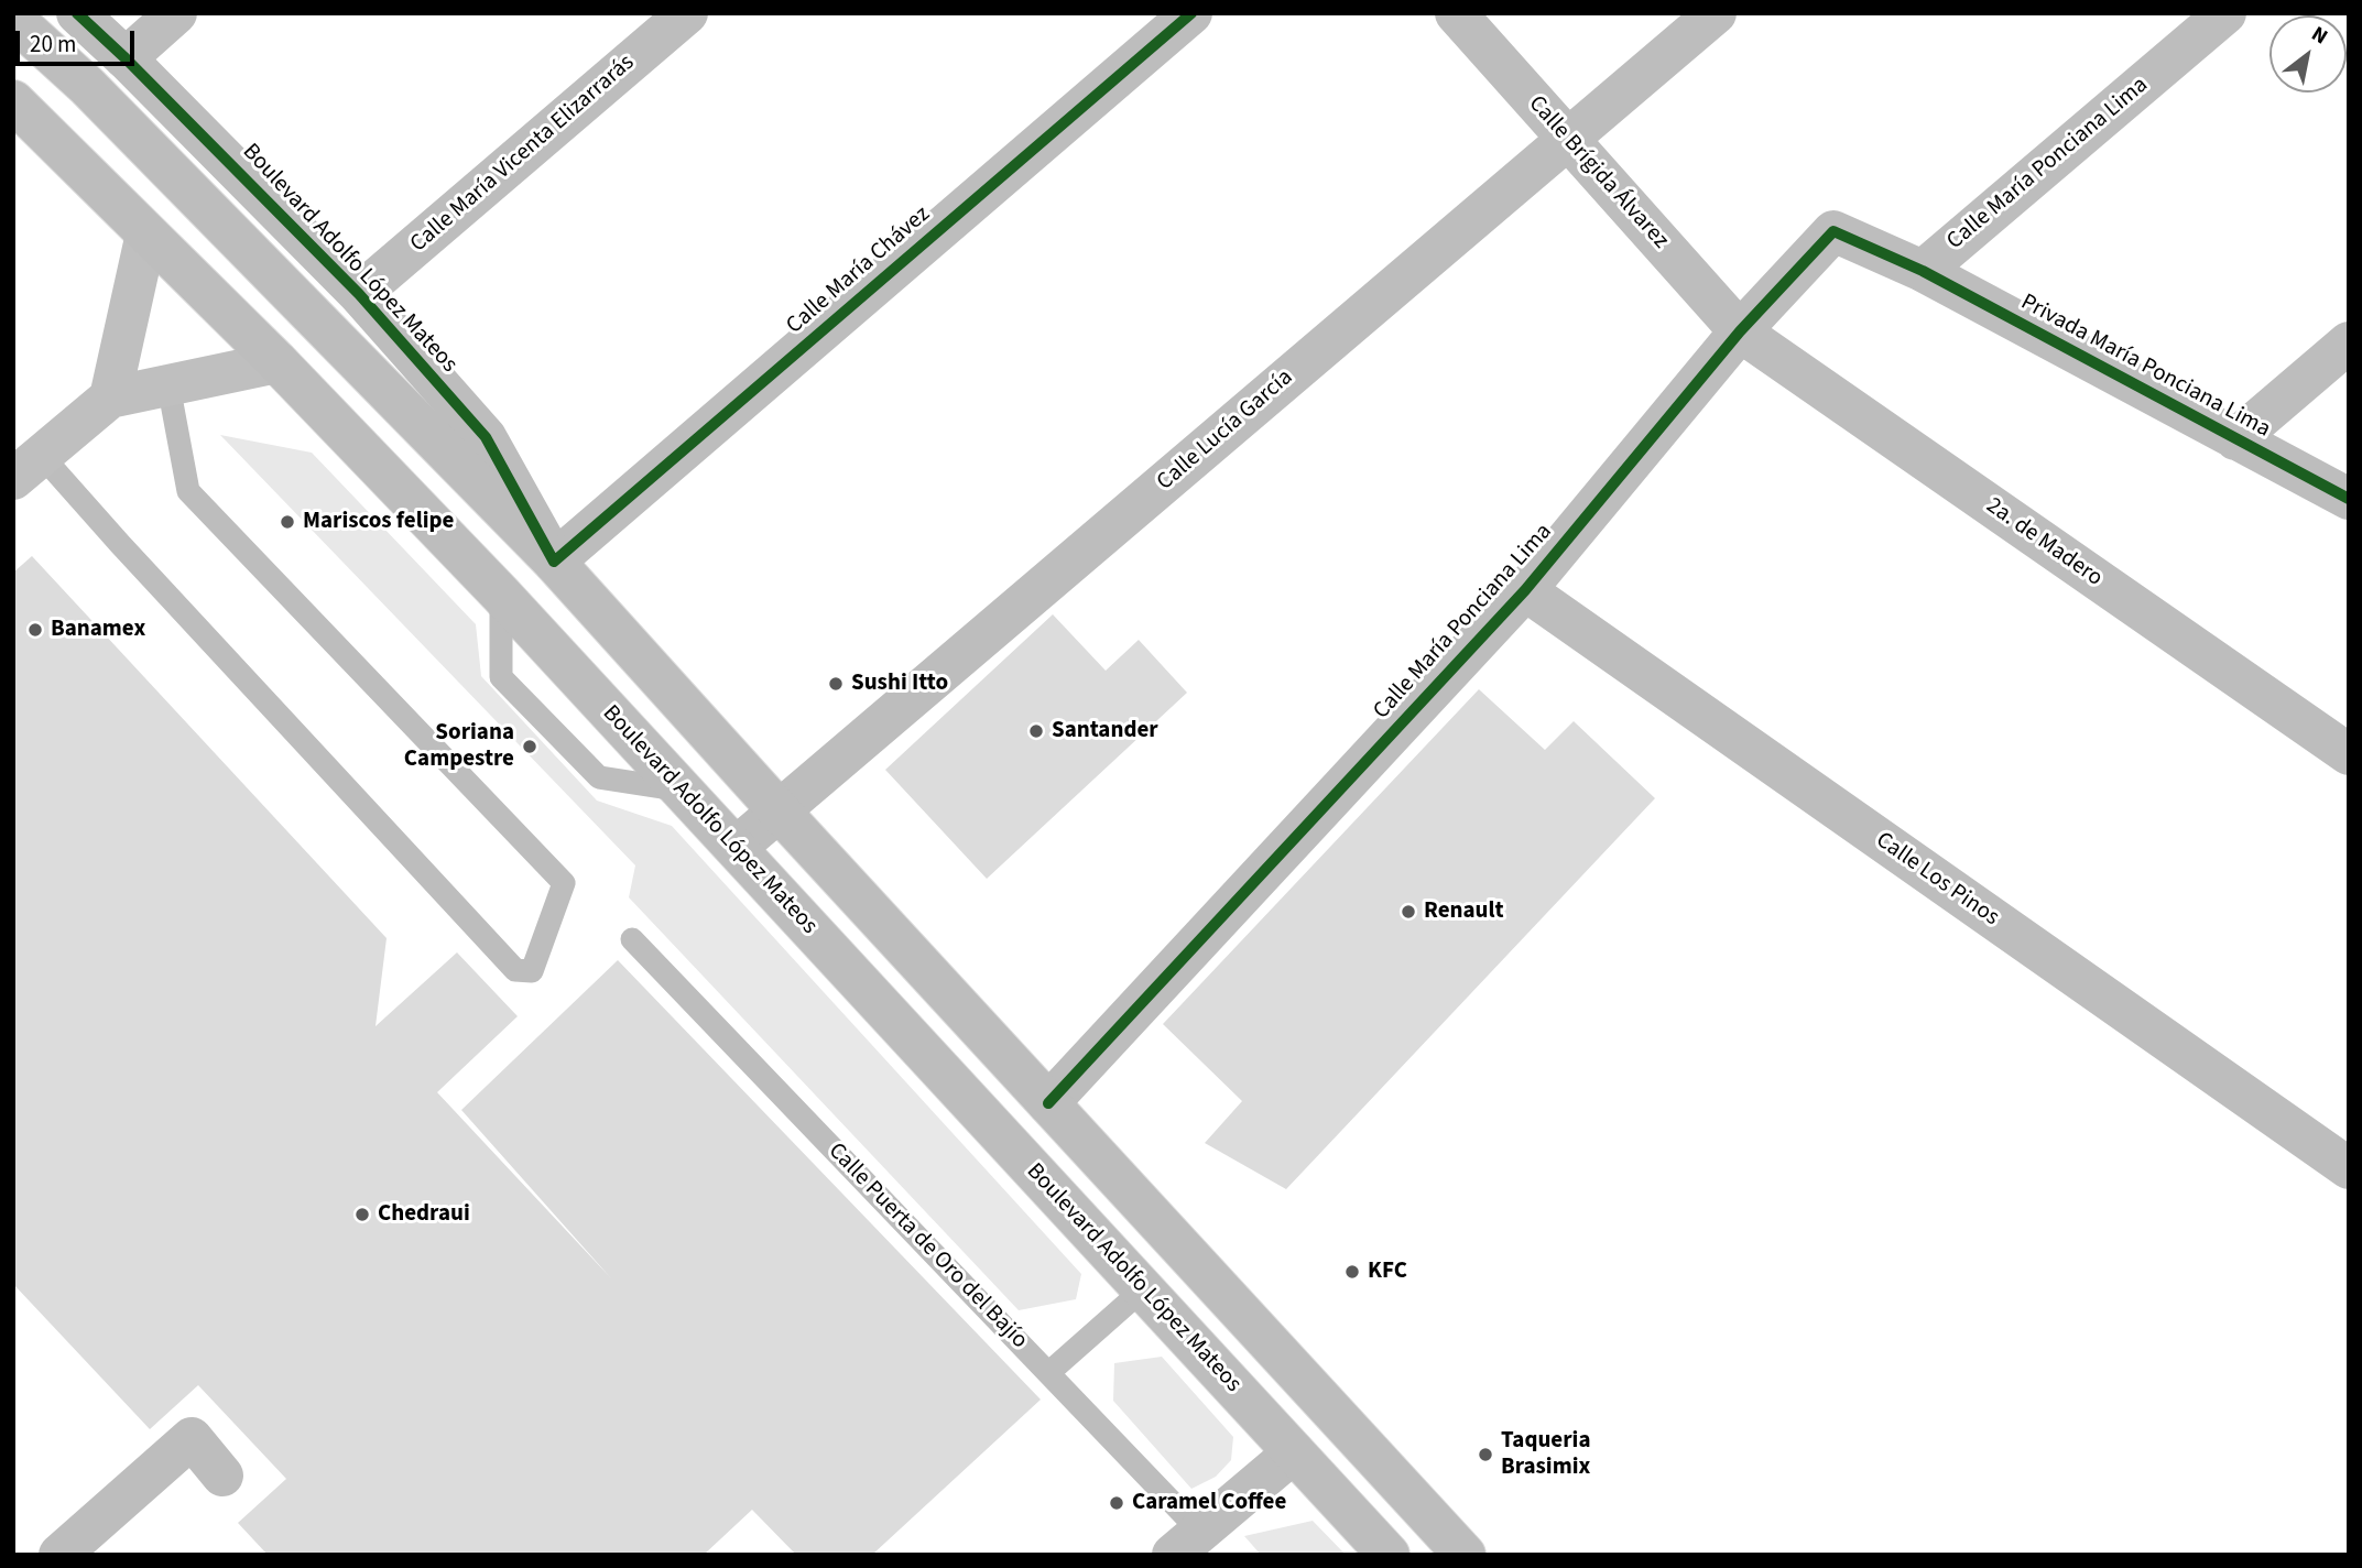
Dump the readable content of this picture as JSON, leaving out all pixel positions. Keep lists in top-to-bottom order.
{
  "streets": {
    "street": [
      "Calle María Vicenta Elizarrarás",
      "Calle María Ponciana Lima",
      "Calle Brígida Álvarez",
      "Boulevard Adolfo López Mateos",
      "Calle María Chávez",
      "Privada María Ponciana Lima",
      "Calle Lucía García",
      "2a. de Madero",
      "Calle Los Pinos"
    ],
    "lane": ["Calle Puerta de Oro del Bajío"]
  },
  "crossings": [
    ["Calle María Vicenta Elizarrarás", "Boulevard Adolfo López Mateos"],
    ["Calle María Ponciana Lima", "Calle Brígida Álvarez"],
    ["Calle María Ponciana Lima", "Boulevard Adolfo López Mateos"],
    ["Calle María Ponciana Lima", "Privada María Ponciana Lima"],
    ["Calle María Ponciana Lima", "2a. de Madero"],
    ["Calle María Ponciana Lima", "Calle Los Pinos"],
    ["Calle Brígida Álvarez", "Calle Lucía García"],
    ["Calle Brígida Álvarez", "2a. de Madero"],
    ["Boulevard Adolfo López Mateos", "Calle María Chávez"],
    ["Boulevard Adolfo López Mateos", "Calle Lucía García"]
  ],
  "places": [
    "Mariscos felipe",
    "Banamex",
    "Sushi Itto",
    "Santander",
    "Soriana Campestre",
    "Renault",
    "Chedraui",
    "KFC",
    "Taqueria Brasimix",
    "Caramel Coffee"
  ],
  "scale_bar": "20 m",
  "north": "top right"
}
